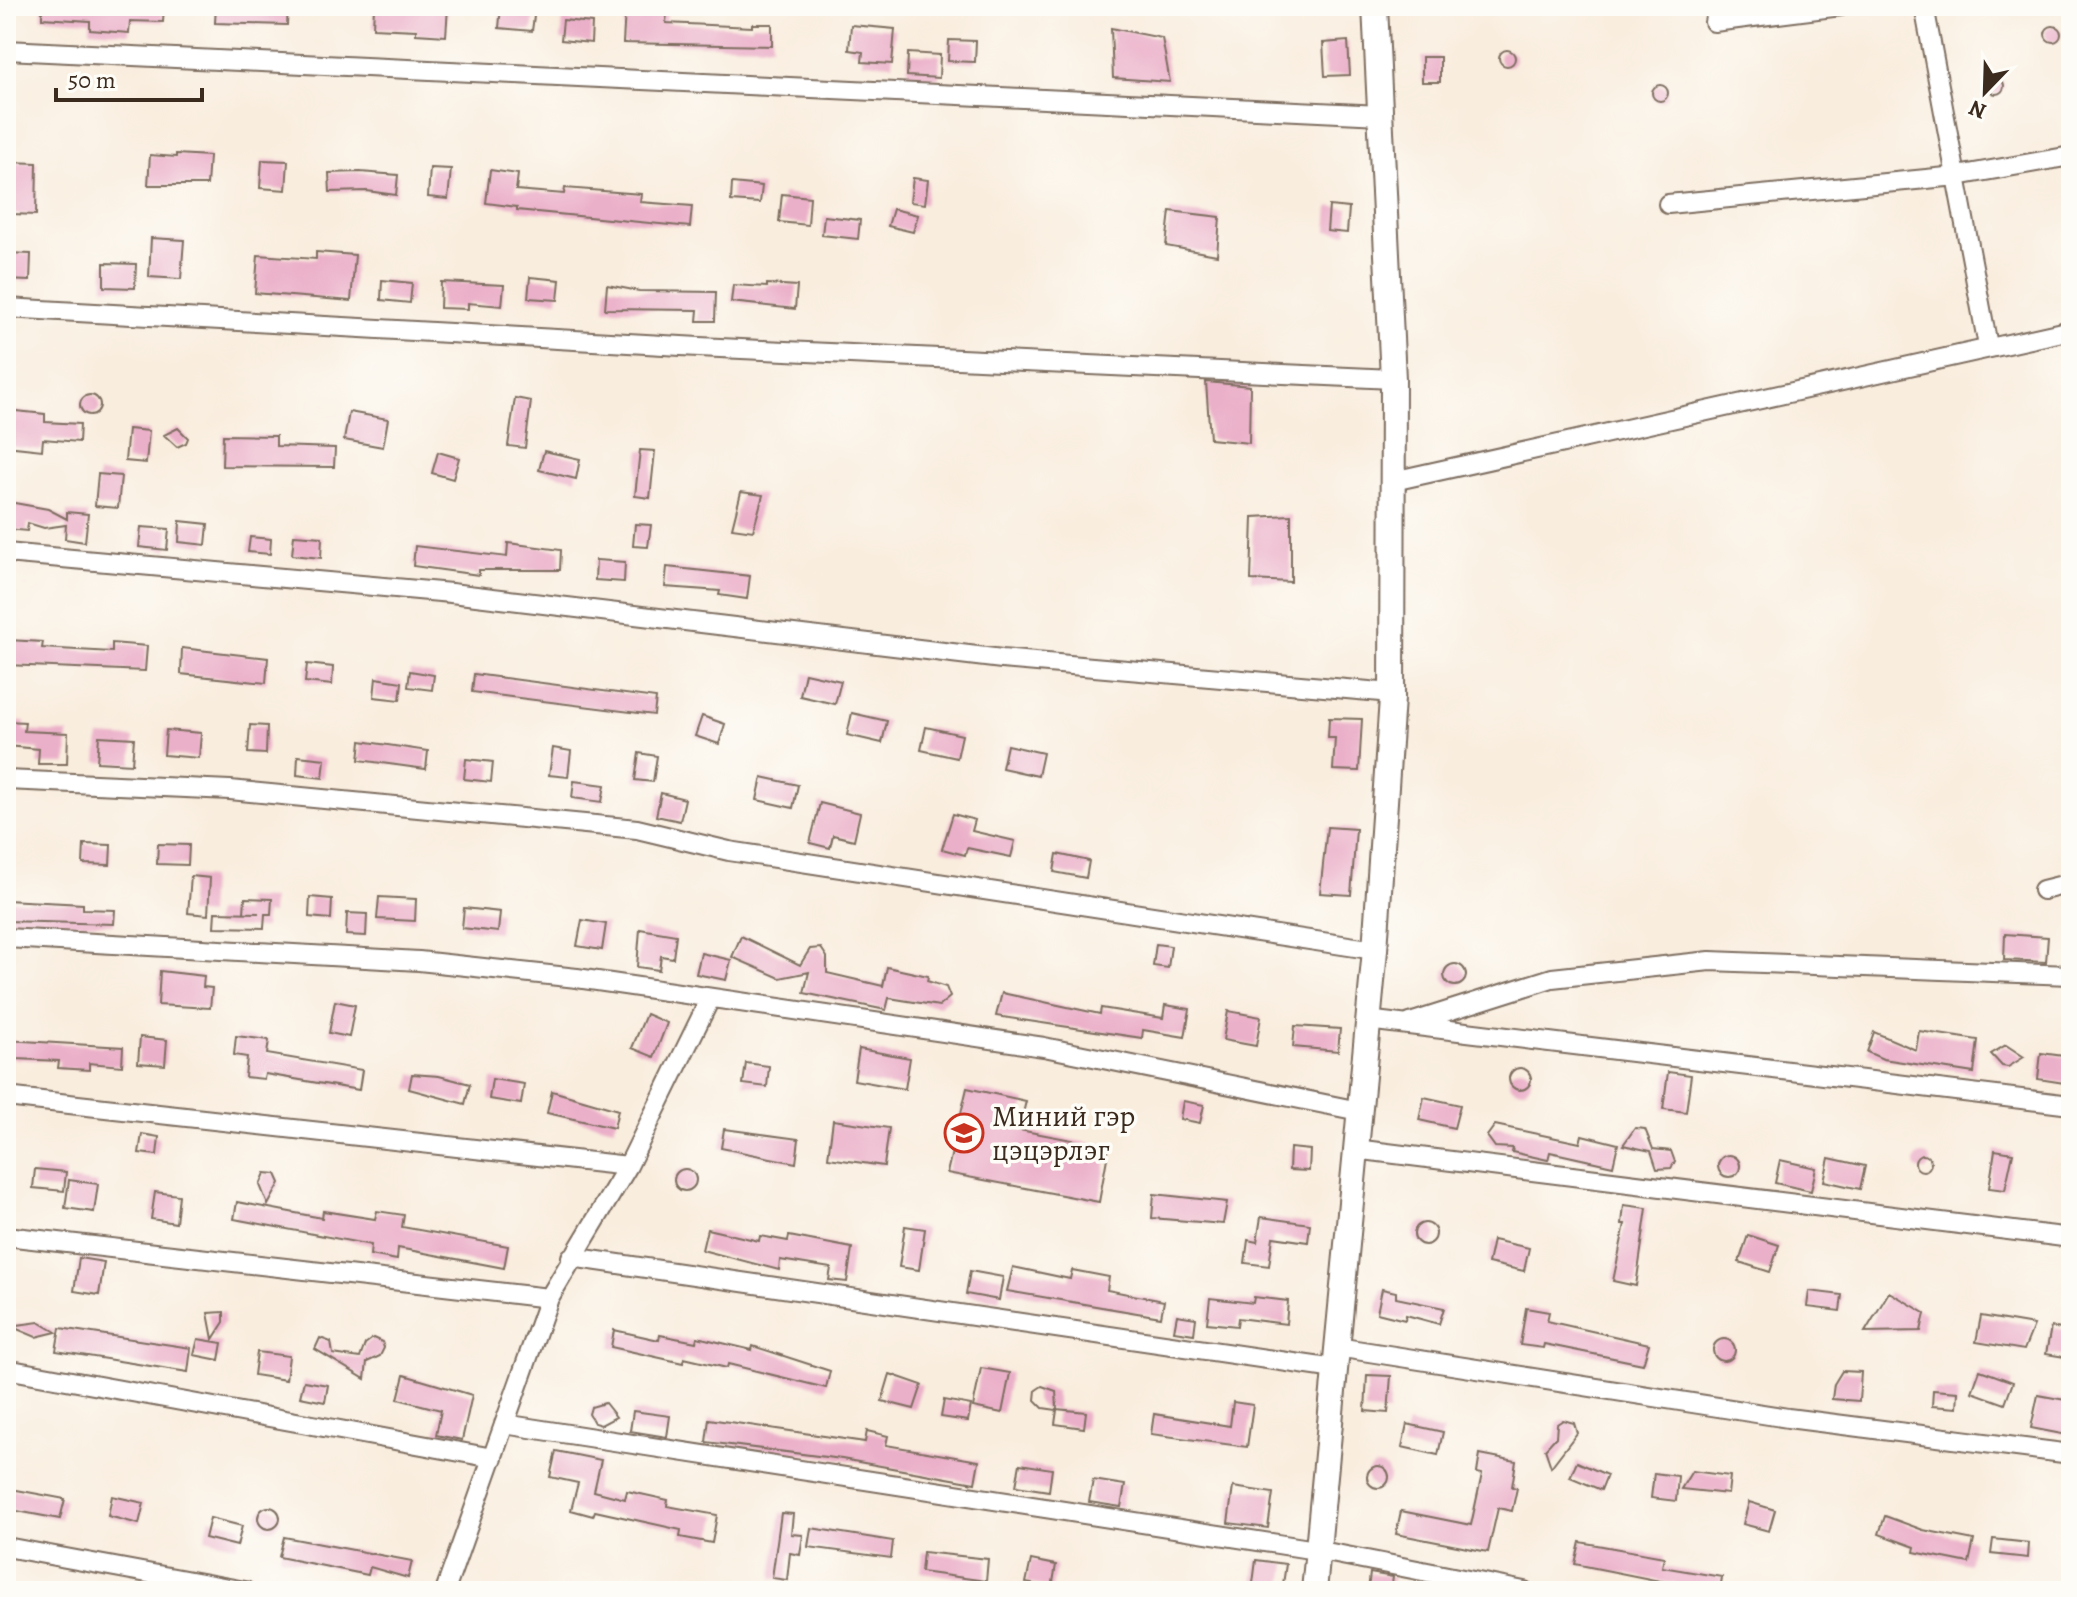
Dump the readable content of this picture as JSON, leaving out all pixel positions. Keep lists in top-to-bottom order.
{
  "places": {
    "school or university": ["Миний гэр цэцэрлэг"]
  },
  "scale_bar": "50 m",
  "north": "bottom left"
}
